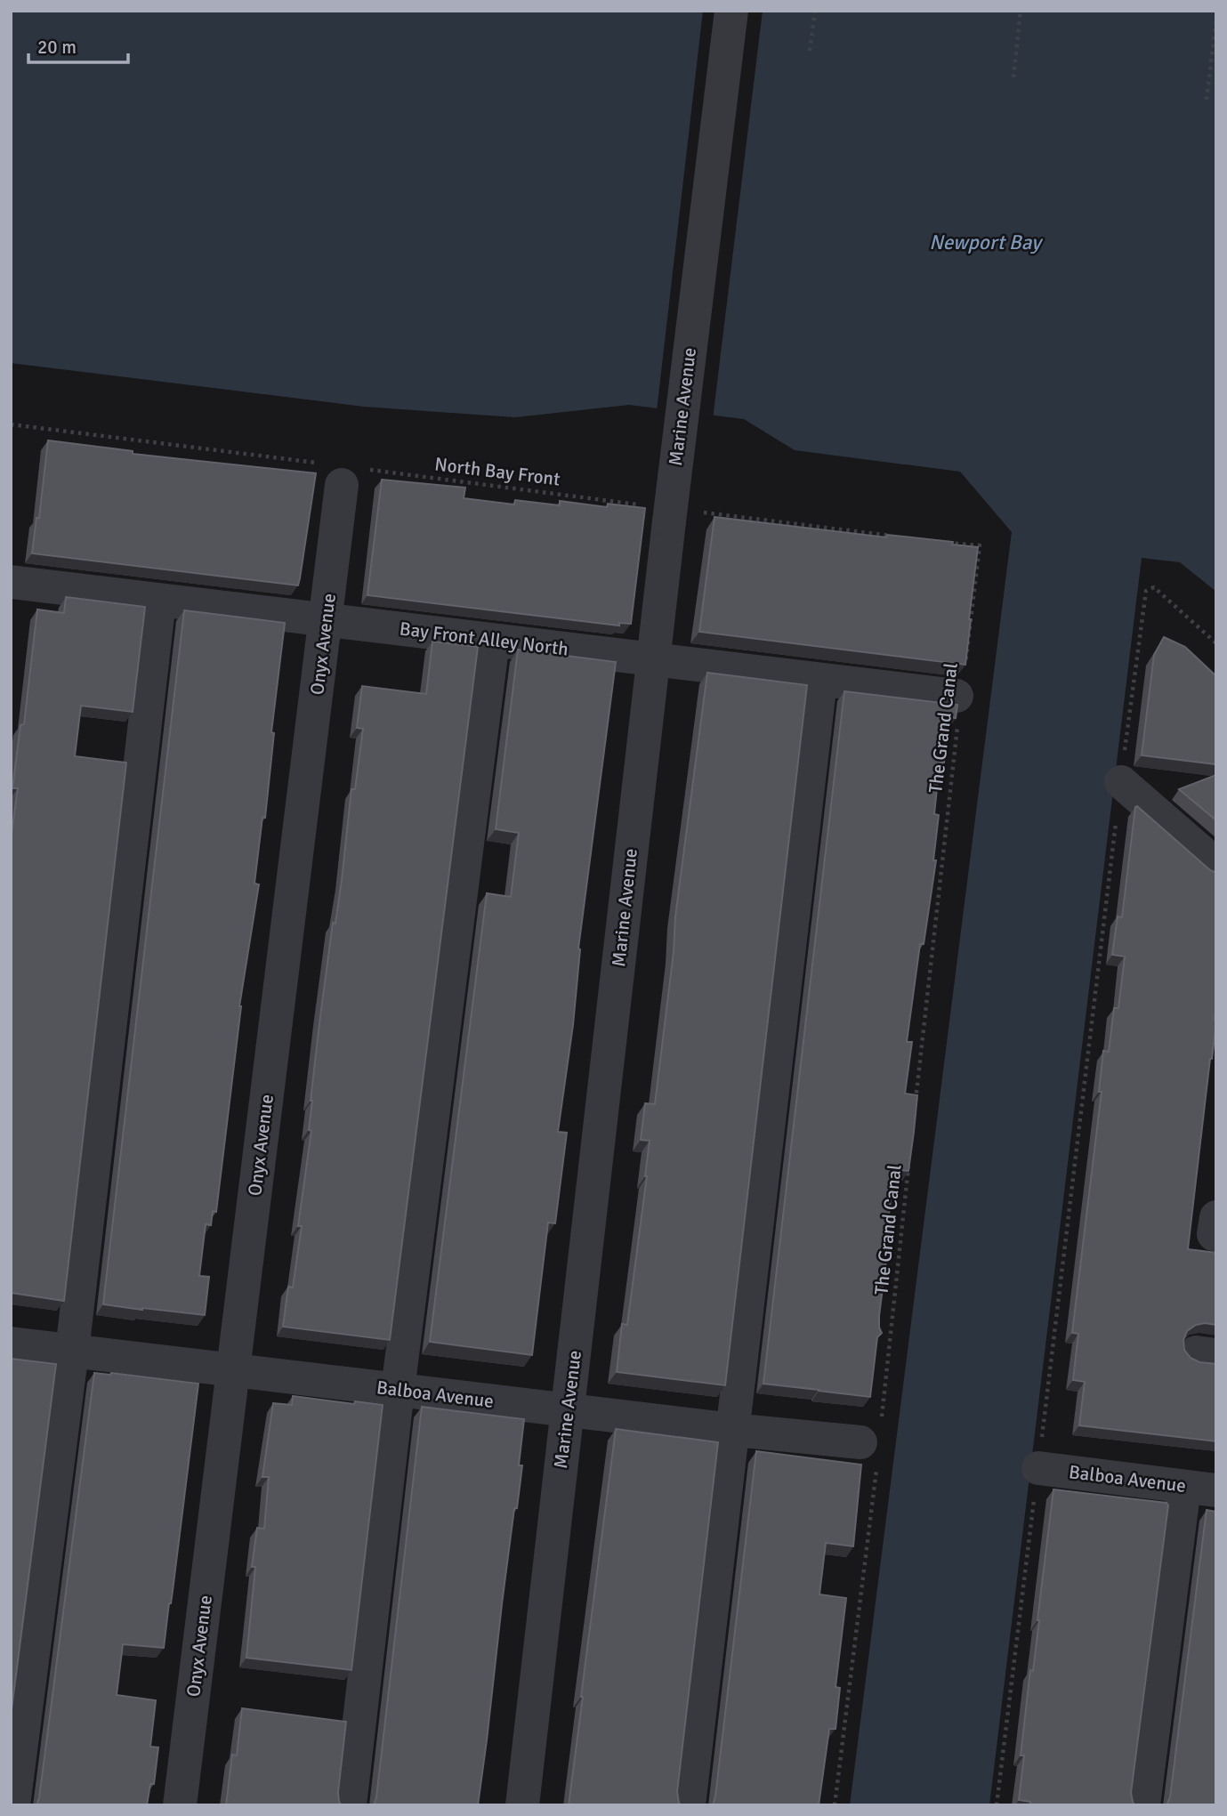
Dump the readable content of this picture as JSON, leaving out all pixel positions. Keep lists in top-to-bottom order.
{
  "streets": {
    "street": [
      "Marine Avenue",
      "Bay Front Alley North",
      "Onyx Avenue",
      "Balboa Avenue"
    ],
    "path": ["North Bay Front", "The Grand Canal"]
  },
  "crossings": [
    ["Marine Avenue", "North Bay Front"],
    ["Marine Avenue", "Bay Front Alley North"],
    ["Marine Avenue", "Balboa Avenue"],
    ["North Bay Front", "Onyx Avenue"],
    ["Bay Front Alley North", "Onyx Avenue"],
    ["Bay Front Alley North", "The Grand Canal"],
    ["Onyx Avenue", "Balboa Avenue"],
    ["The Grand Canal", "Balboa Avenue"]
  ],
  "water": ["Newport Bay"],
  "scale_bar": "20 m"
}
